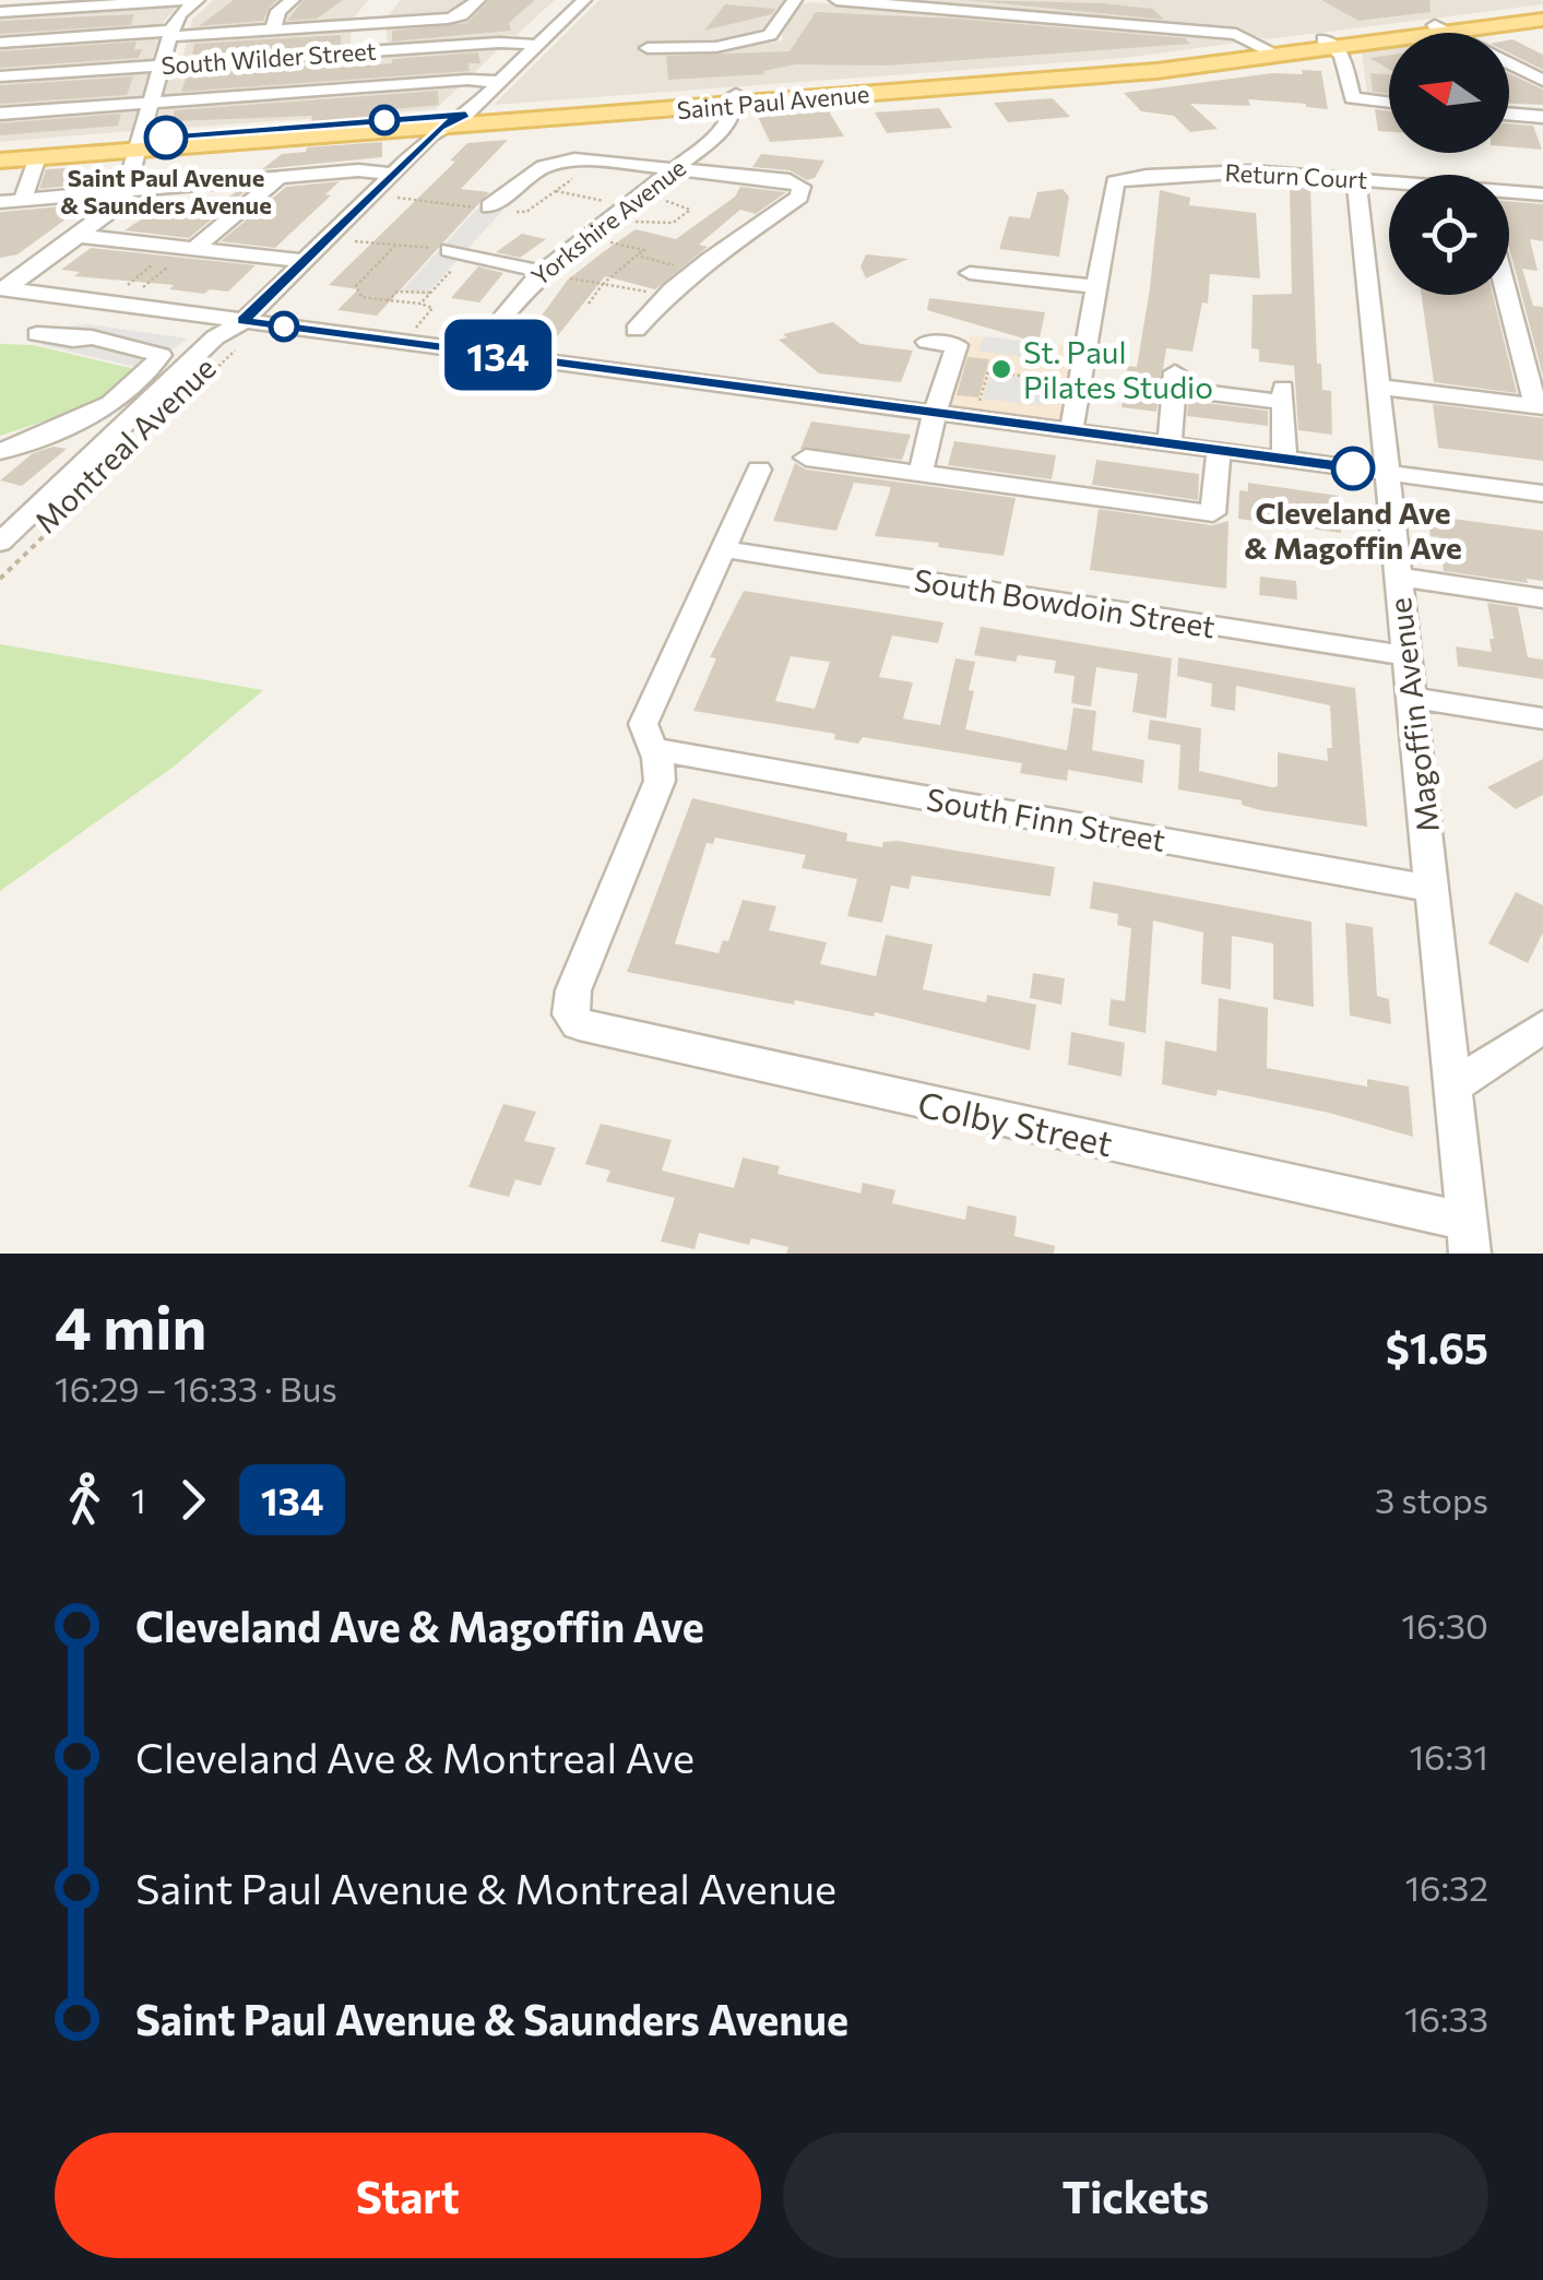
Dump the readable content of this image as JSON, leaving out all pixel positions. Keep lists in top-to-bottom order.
{
  "streets": {
    "main road": ["Saint Paul Avenue"],
    "street": [
      "South Wilder Street",
      "Return Court",
      "Yorkshire Avenue",
      "Montreal Avenue",
      "South Bowdoin Street",
      "Magoffin Avenue",
      "South Finn Street",
      "Colby Street"
    ]
  },
  "crossings": [
    ["South Wilder Street", "Montreal Avenue"],
    ["Saint Paul Avenue", "Yorkshire Avenue"],
    ["Saint Paul Avenue", "Montreal Avenue"],
    ["Return Court", "Magoffin Avenue"],
    ["South Bowdoin Street", "Magoffin Avenue"],
    ["Magoffin Avenue", "South Finn Street"],
    ["Magoffin Avenue", "Colby Street"],
    ["South Finn Street", "Colby Street"]
  ],
  "places": ["Saint Paul Avenue & Saunders Avenue", "St. Paul Pilates Studio", "Cleveland Ave & Magoffin Ave"],
  "lines": ["bus line 134"],
  "north": "left",
  "page": {
    "on_map": "134",
    "heading": ["4 min", "16:29 – 16:33 · Bus", "$1.65"],
    "legs": ["1", "134", "3 stops"],
    "list": [
      {
        "name": "Cleveland Ave & Magoffin Ave",
        "value": "16:30"
      },
      {
        "name": "Cleveland Ave & Montreal Ave",
        "value": "16:31"
      },
      {
        "name": "Saint Paul Avenue & Montreal Avenue",
        "value": "16:32"
      },
      {
        "name": "Saint Paul Avenue & Saunders Avenue",
        "value": "16:33"
      }
    ],
    "buttons": ["Start", "Tickets"]
  }
}
